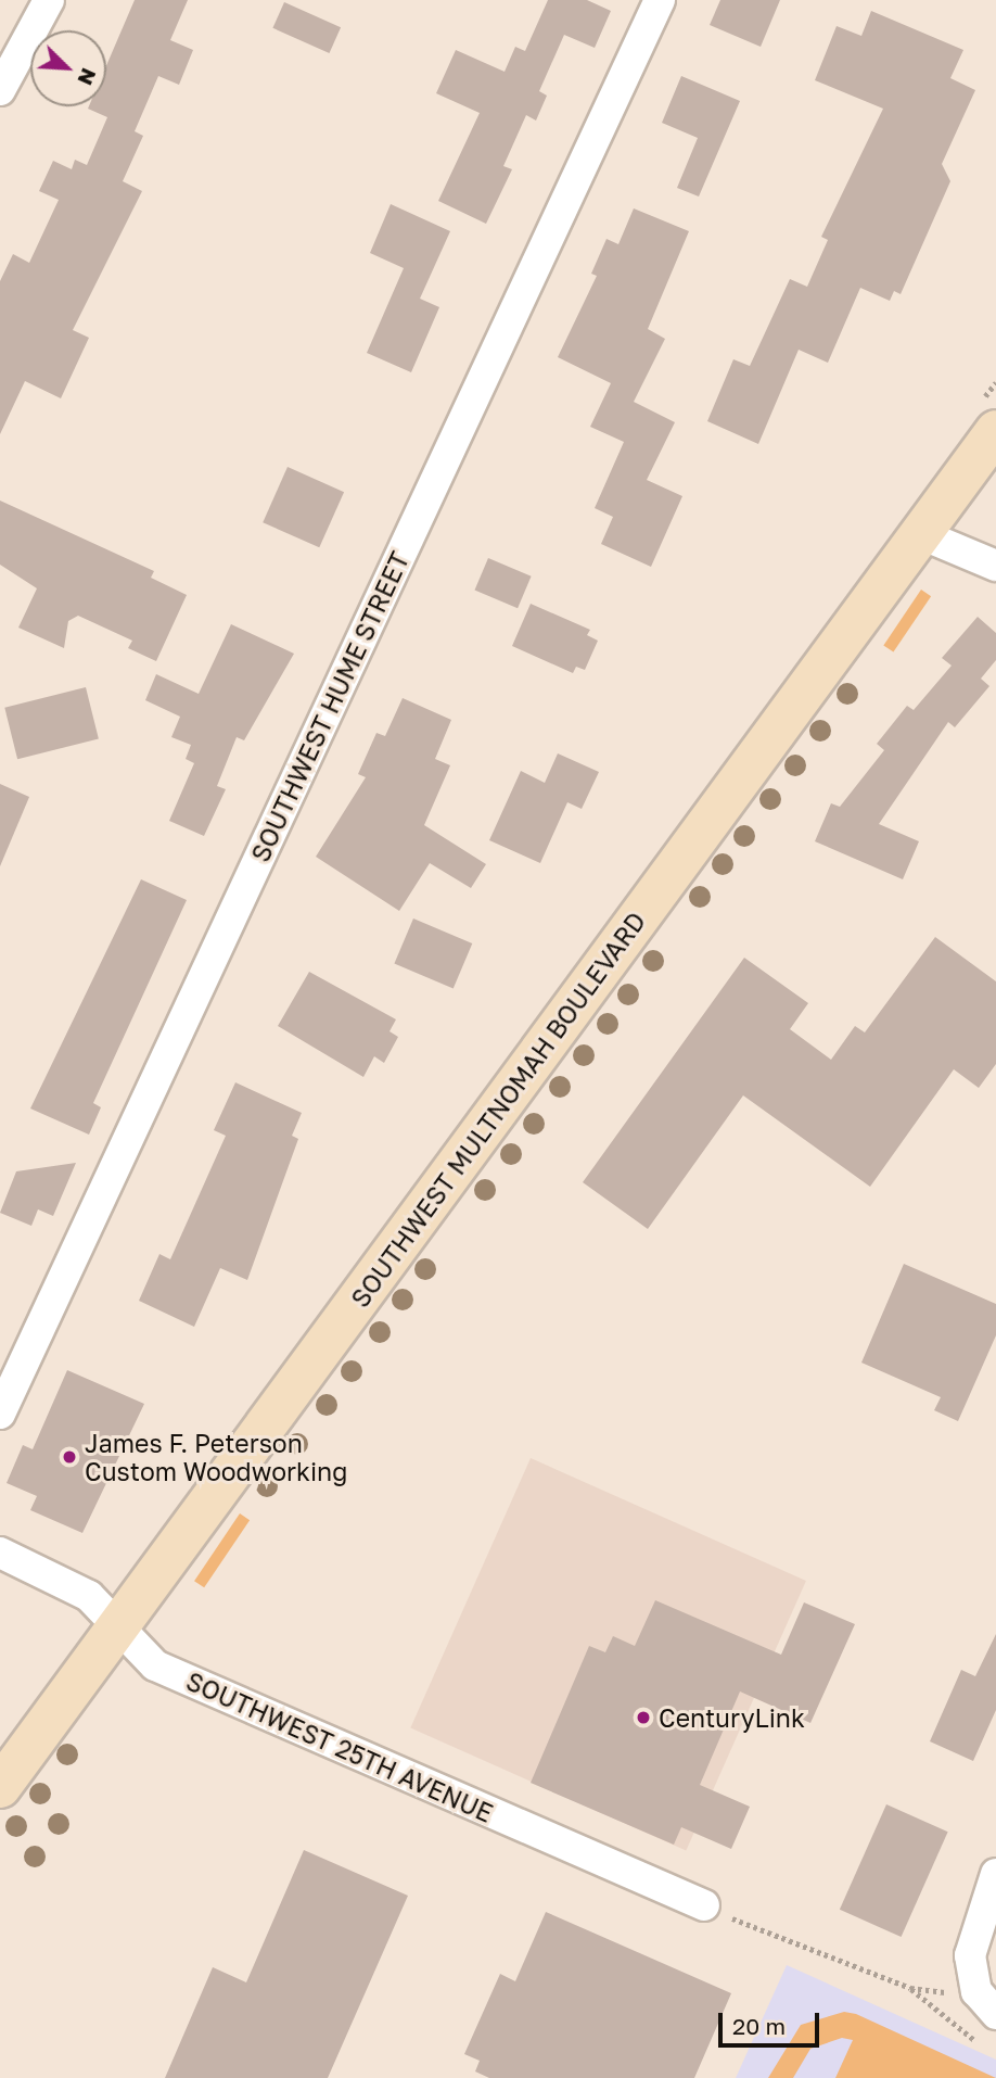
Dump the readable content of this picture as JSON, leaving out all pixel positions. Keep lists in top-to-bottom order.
{
  "streets": {
    "main road": ["SOUTHWEST MULTNOMAH BOULEVARD"],
    "street": ["SOUTHWEST HUME STREET", "SOUTHWEST 25TH AVENUE"]
  },
  "crossings": [
    ["SOUTHWEST MULTNOMAH BOULEVARD", "SOUTHWEST 25TH AVENUE"]
  ],
  "places": ["James F. Peterson Custom Woodworking", "CenturyLink"],
  "scale_bar": "20 m",
  "north": "bottom right"
}
